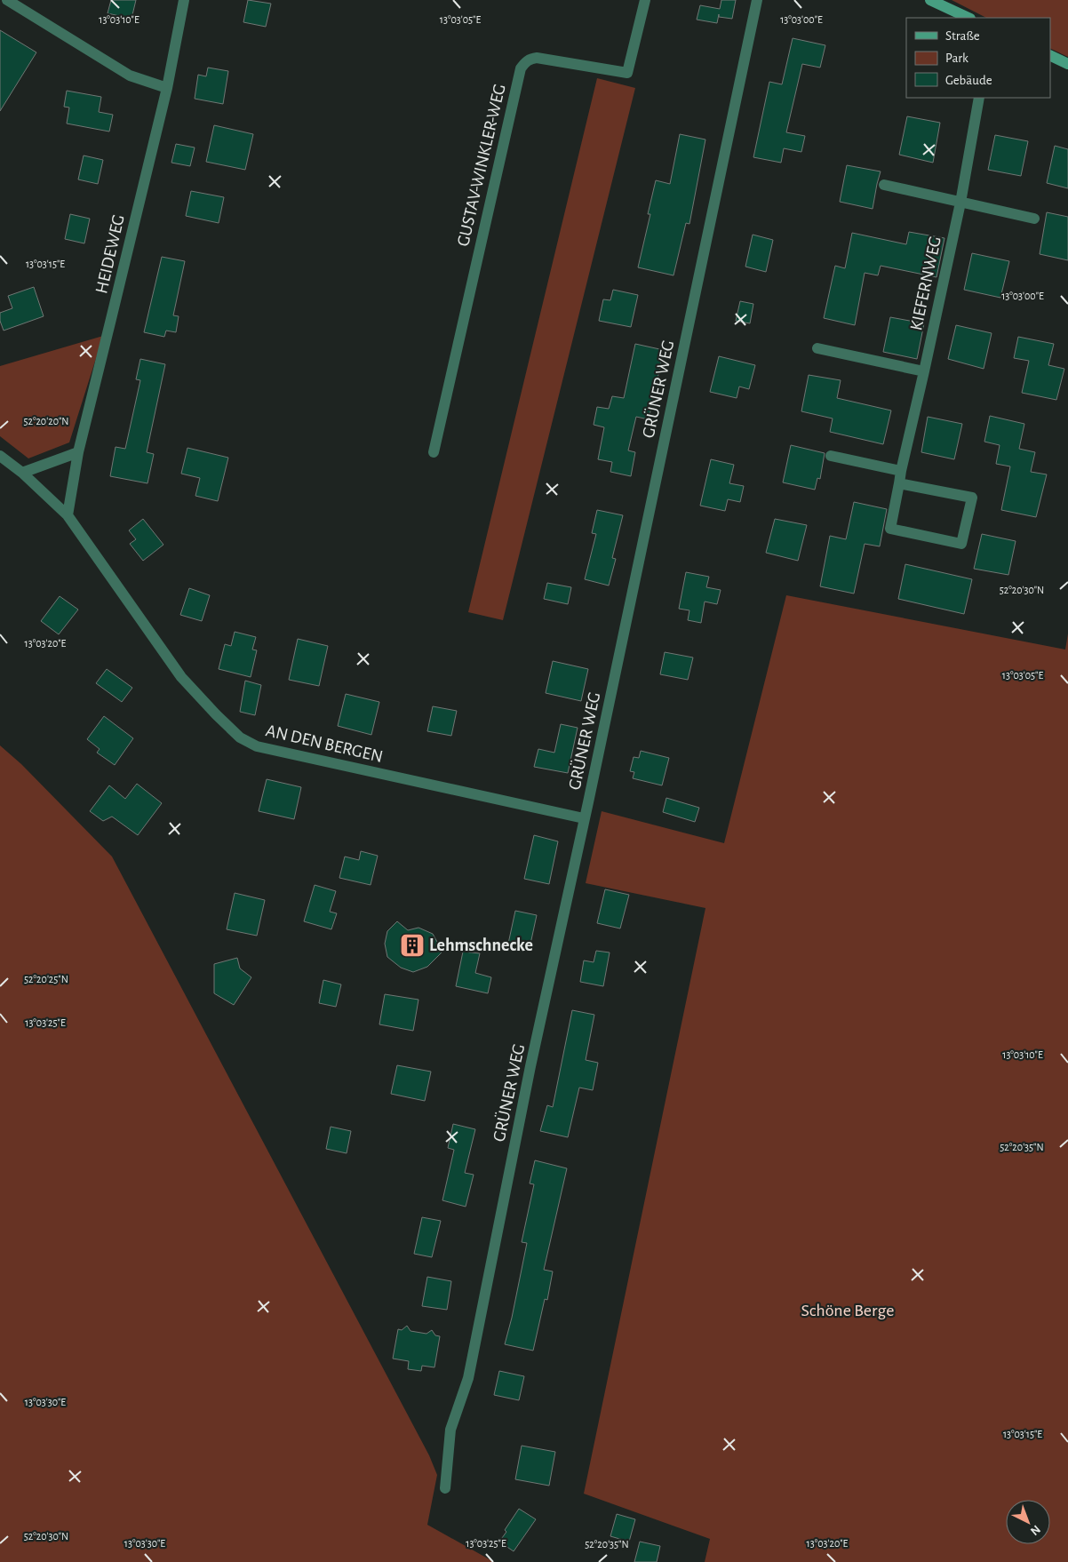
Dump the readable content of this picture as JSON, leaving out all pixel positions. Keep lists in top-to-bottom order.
{
  "streets": {
    "street": [
      "GUSTAV-WINKLER-WEG",
      "HEIDEWEG",
      "KIEFERNWEG",
      "GRÜNER WEG",
      "AN DEN BERGEN"
    ]
  },
  "crossings": [
    ["HEIDEWEG", "AN DEN BERGEN"],
    ["GRÜNER WEG", "AN DEN BERGEN"]
  ],
  "parks": ["Schöne Berge"],
  "places": {
    "building": ["Lehmschnecke"]
  },
  "legend": ["Straße", "Park", "Gebäude"],
  "north": "bottom right",
  "coordinates": [
    "13°03'10\"E",
    "13°03'05\"E",
    "13°03'00\"E",
    "13°03'15\"E",
    "52°20'20\"N",
    "52°20'30\"N",
    "13°03'20\"E",
    "52°20'25\"N",
    "13°03'25\"E",
    "52°20'35\"N",
    "13°03'30\"E"
  ]
}
